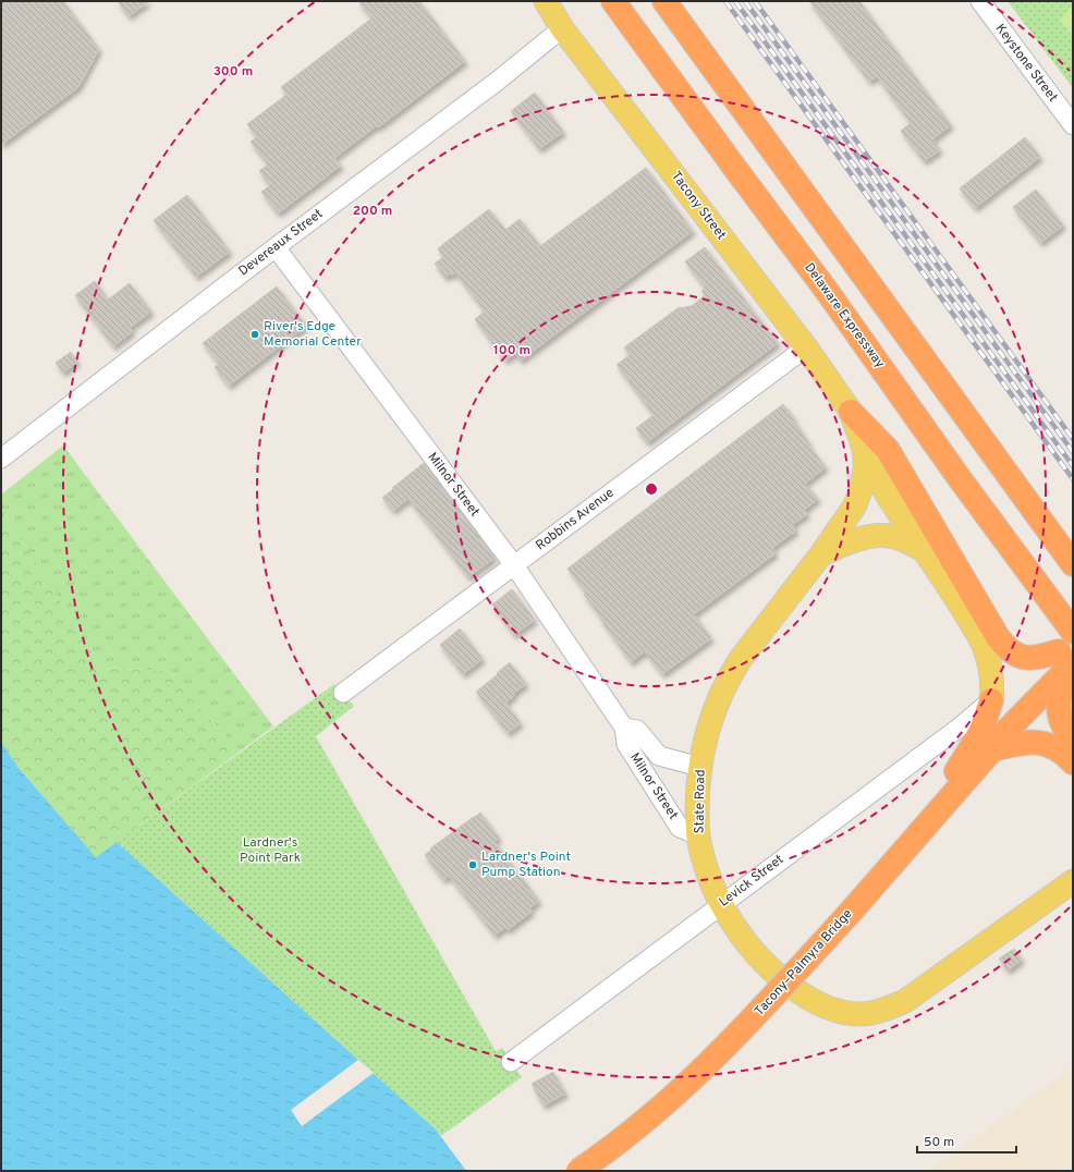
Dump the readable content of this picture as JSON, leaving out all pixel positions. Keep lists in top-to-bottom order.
{
  "streets": {
    "highway": ["Delaware Expressway", "Tacony–Palmyra Bridge"],
    "main road": ["Tacony Street", "State Road"],
    "street": [
      "Keystone Street",
      "Devereaux Street",
      "Milnor Street",
      "Robbins Avenue",
      "Levick Street"
    ]
  },
  "crossings": [
    ["Tacony Street", "Devereaux Street"],
    ["Tacony Street", "Robbins Avenue"],
    ["Tacony Street", "State Road"],
    ["Devereaux Street", "Milnor Street"],
    ["Milnor Street", "Robbins Avenue"],
    ["Milnor Street", "State Road"],
    ["State Road", "Levick Street"]
  ],
  "parks": ["Lardner's Point Park"],
  "places": ["River's Edge Memorial Center", "Lardner's Point Pump Station"],
  "scale_bar": "50 m",
  "rings": ["300 m", "200 m", "100 m"]
}
